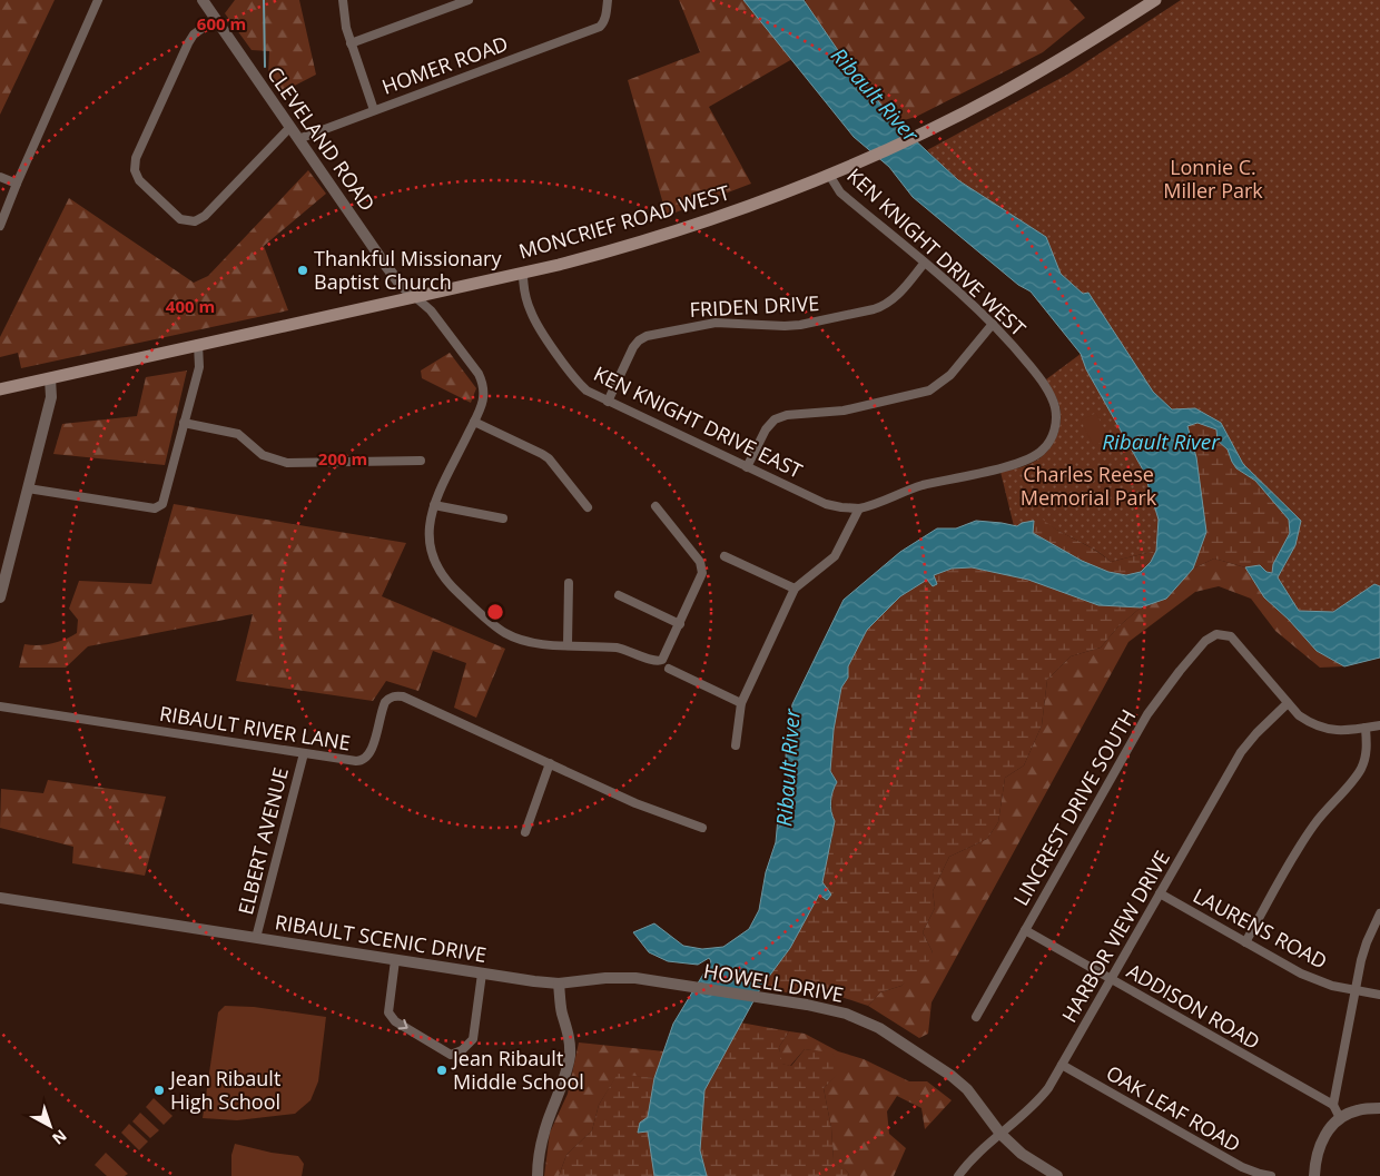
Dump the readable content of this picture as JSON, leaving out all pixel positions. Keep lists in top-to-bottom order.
{
  "streets": {
    "main road": ["MONCRIEF ROAD WEST"],
    "street": [
      "HOMER ROAD",
      "CLEVELAND ROAD",
      "KEN KNIGHT DRIVE WEST",
      "FRIDEN DRIVE",
      "KEN KNIGHT DRIVE EAST",
      "RIBAULT RIVER LANE",
      "LINCREST DRIVE SOUTH",
      "ELBERT AVENUE",
      "LAURENS ROAD",
      "HARBOR VIEW DRIVE",
      "RIBAULT SCENIC DRIVE",
      "HOWELL DRIVE",
      "ADDISON ROAD",
      "OAK LEAF ROAD"
    ]
  },
  "crossings": [
    ["HOMER ROAD", "CLEVELAND ROAD"],
    ["CLEVELAND ROAD", "MONCRIEF ROAD WEST"],
    ["MONCRIEF ROAD WEST", "KEN KNIGHT DRIVE WEST"],
    ["MONCRIEF ROAD WEST", "KEN KNIGHT DRIVE EAST"],
    ["KEN KNIGHT DRIVE WEST", "FRIDEN DRIVE"],
    ["KEN KNIGHT DRIVE WEST", "KEN KNIGHT DRIVE EAST"],
    ["FRIDEN DRIVE", "KEN KNIGHT DRIVE EAST"],
    ["RIBAULT RIVER LANE", "ELBERT AVENUE"],
    ["LINCREST DRIVE SOUTH", "HARBOR VIEW DRIVE"],
    ["LINCREST DRIVE SOUTH", "ADDISON ROAD"],
    ["ELBERT AVENUE", "RIBAULT SCENIC DRIVE"],
    ["LAURENS ROAD", "HARBOR VIEW DRIVE"],
    ["HARBOR VIEW DRIVE", "HOWELL DRIVE"],
    ["HARBOR VIEW DRIVE", "ADDISON ROAD"],
    ["HARBOR VIEW DRIVE", "OAK LEAF ROAD"],
    ["RIBAULT SCENIC DRIVE", "HOWELL DRIVE"]
  ],
  "water": ["Ribault River"],
  "parks": ["Lonnie C. Miller Park", "Charles Reese Memorial Park"],
  "places": ["Thankful Missionary Baptist Church", "Jean Ribault Middle School", "Jean Ribault High School"],
  "north": "bottom right",
  "rings": ["600 m", "400 m", "200 m"]
}
